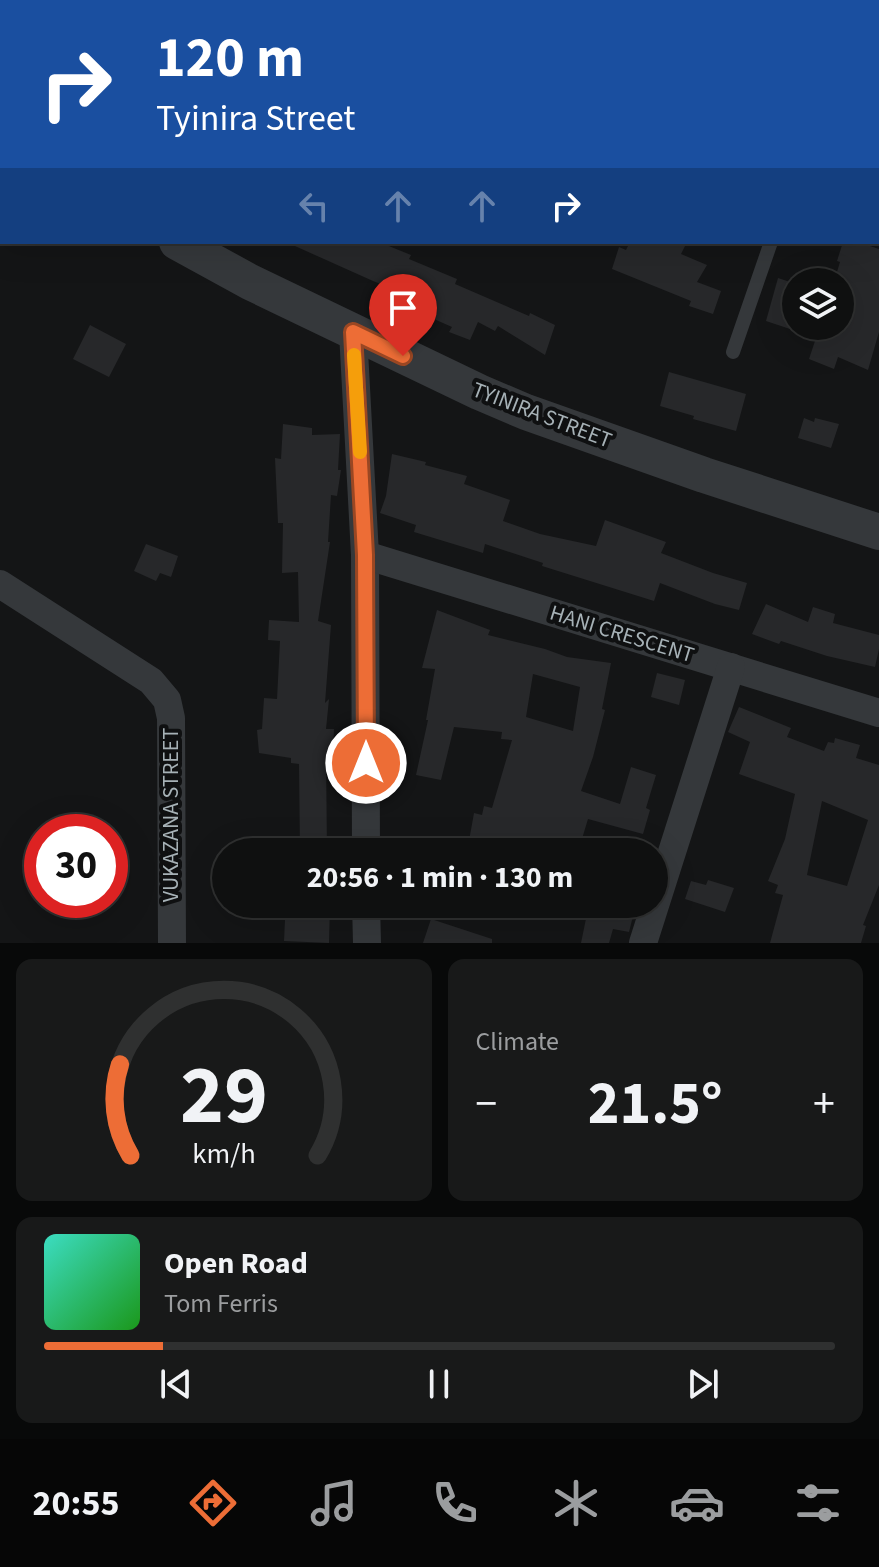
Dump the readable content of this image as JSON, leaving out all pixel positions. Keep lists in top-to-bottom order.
{
  "streets": {
    "street": ["TYINIRA STREET", "HANI CRESCENT", "VUKAZANA STREET"]
  },
  "page": {
    "turn": ["120 m", "Tyinira Street"],
    "limit": "30",
    "trip": "20:56 · 1 min · 130 m",
    "tile": "Climate",
    "heat": ["−", "21.5°", "+"],
    "song": ["Open Road", "Tom Ferris"],
    "tabs": "20:55",
    "gauge": ["29", "km/h"]
  }
}
